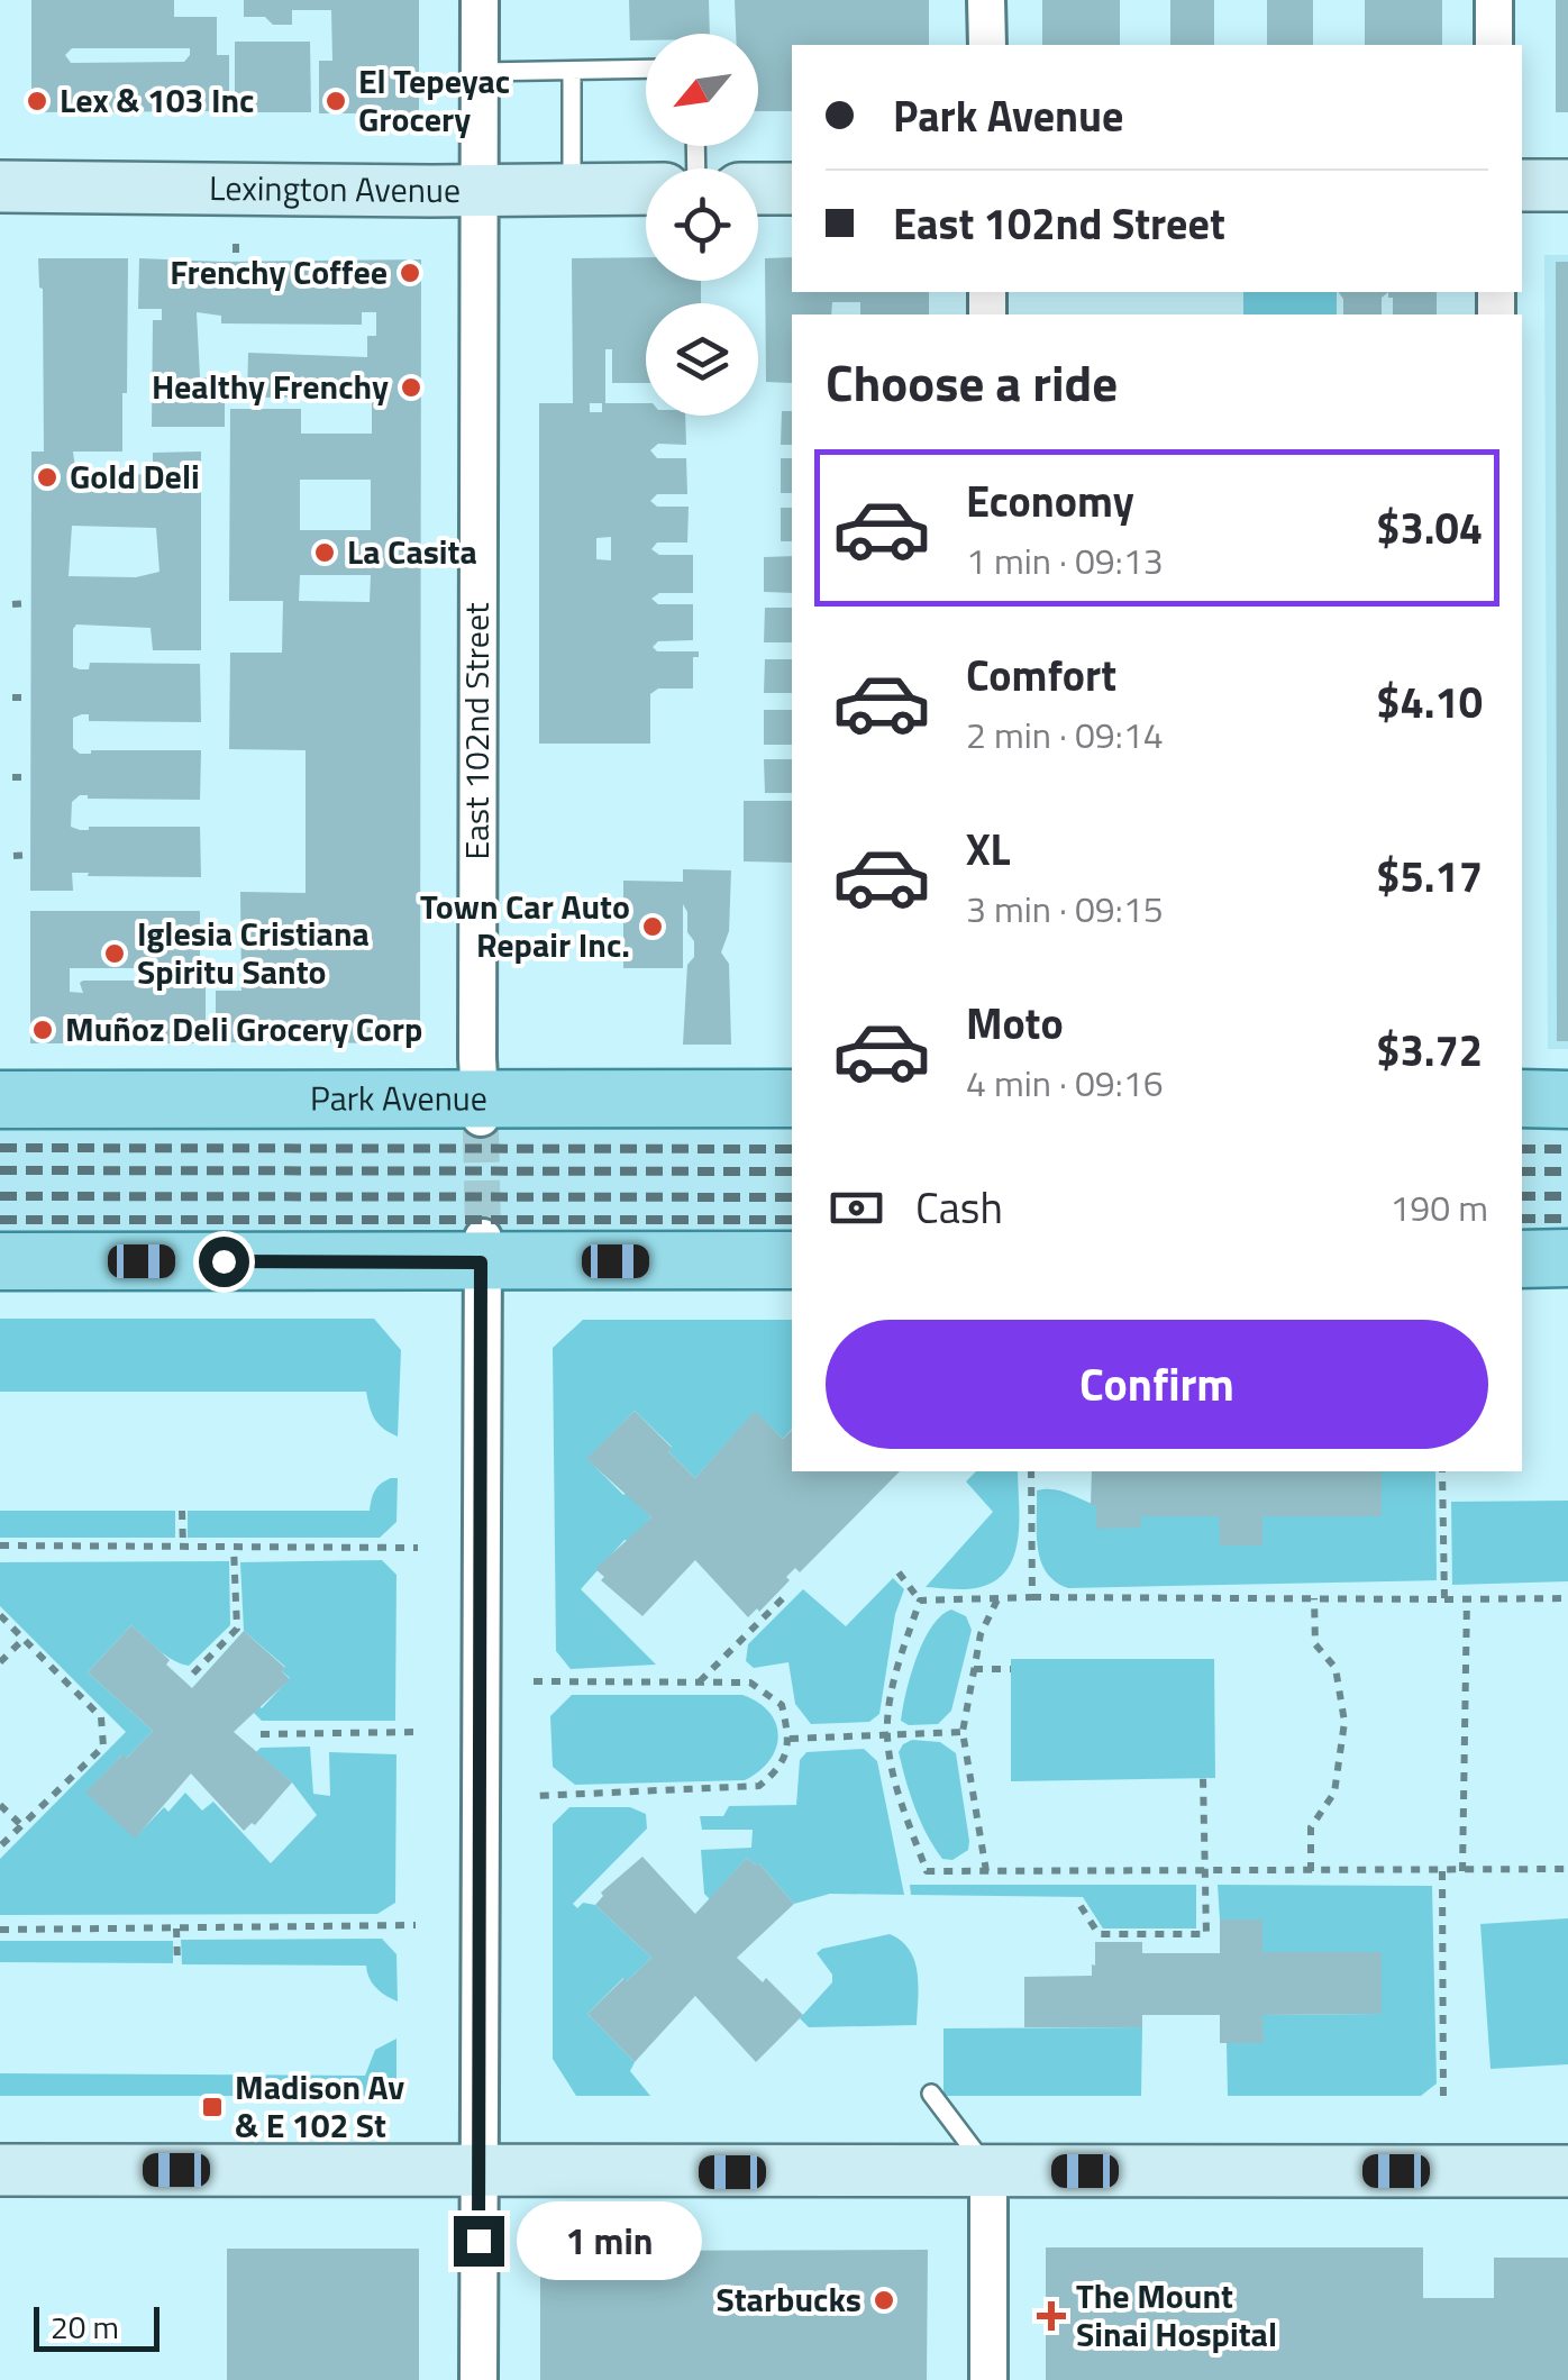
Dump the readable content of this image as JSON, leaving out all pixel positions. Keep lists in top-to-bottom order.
{
  "streets": {
    "main road": ["Lexington Avenue", "Park Avenue"],
    "street": ["East 102nd Street"]
  },
  "crossings": [
    ["Lexington Avenue", "East 102nd Street"],
    ["East 102nd Street", "Park Avenue"]
  ],
  "places": {
    "other": [
      "Lex & 103 Inc",
      "El Tepeyac Grocery",
      "Frenchy Coffee",
      "Healthy Frenchy",
      "Gold Deli",
      "La Casita",
      "Town Car Auto Repair Inc.",
      "Iglesia Cristiana Spiritu Santo",
      "Muñoz Deli Grocery Corp",
      "Starbucks"
    ],
    "transit": ["Madison Av & E 102 St"],
    "health": ["The Mount Sinai Hospital"]
  },
  "scale_bar": "20 m",
  "north": "bottom left",
  "page": {
    "banner": ["Park Avenue", "East 102nd Street"],
    "heading": "Choose a ride",
    "list": [
      {
        "name": "Economy",
        "note": "1 min · 09:13",
        "value": "$3.04"
      },
      {
        "name": "Comfort",
        "note": "2 min · 09:14",
        "value": "$4.10"
      },
      {
        "name": "XL",
        "note": "3 min · 09:15",
        "value": "$5.17"
      },
      {
        "name": "Moto",
        "note": "4 min · 09:16",
        "value": "$3.72"
      }
    ],
    "pay": ["Cash", "190 m"],
    "buttons": "Confirm",
    "bubble": "1 min",
    "scale": "20 m"
  }
}
